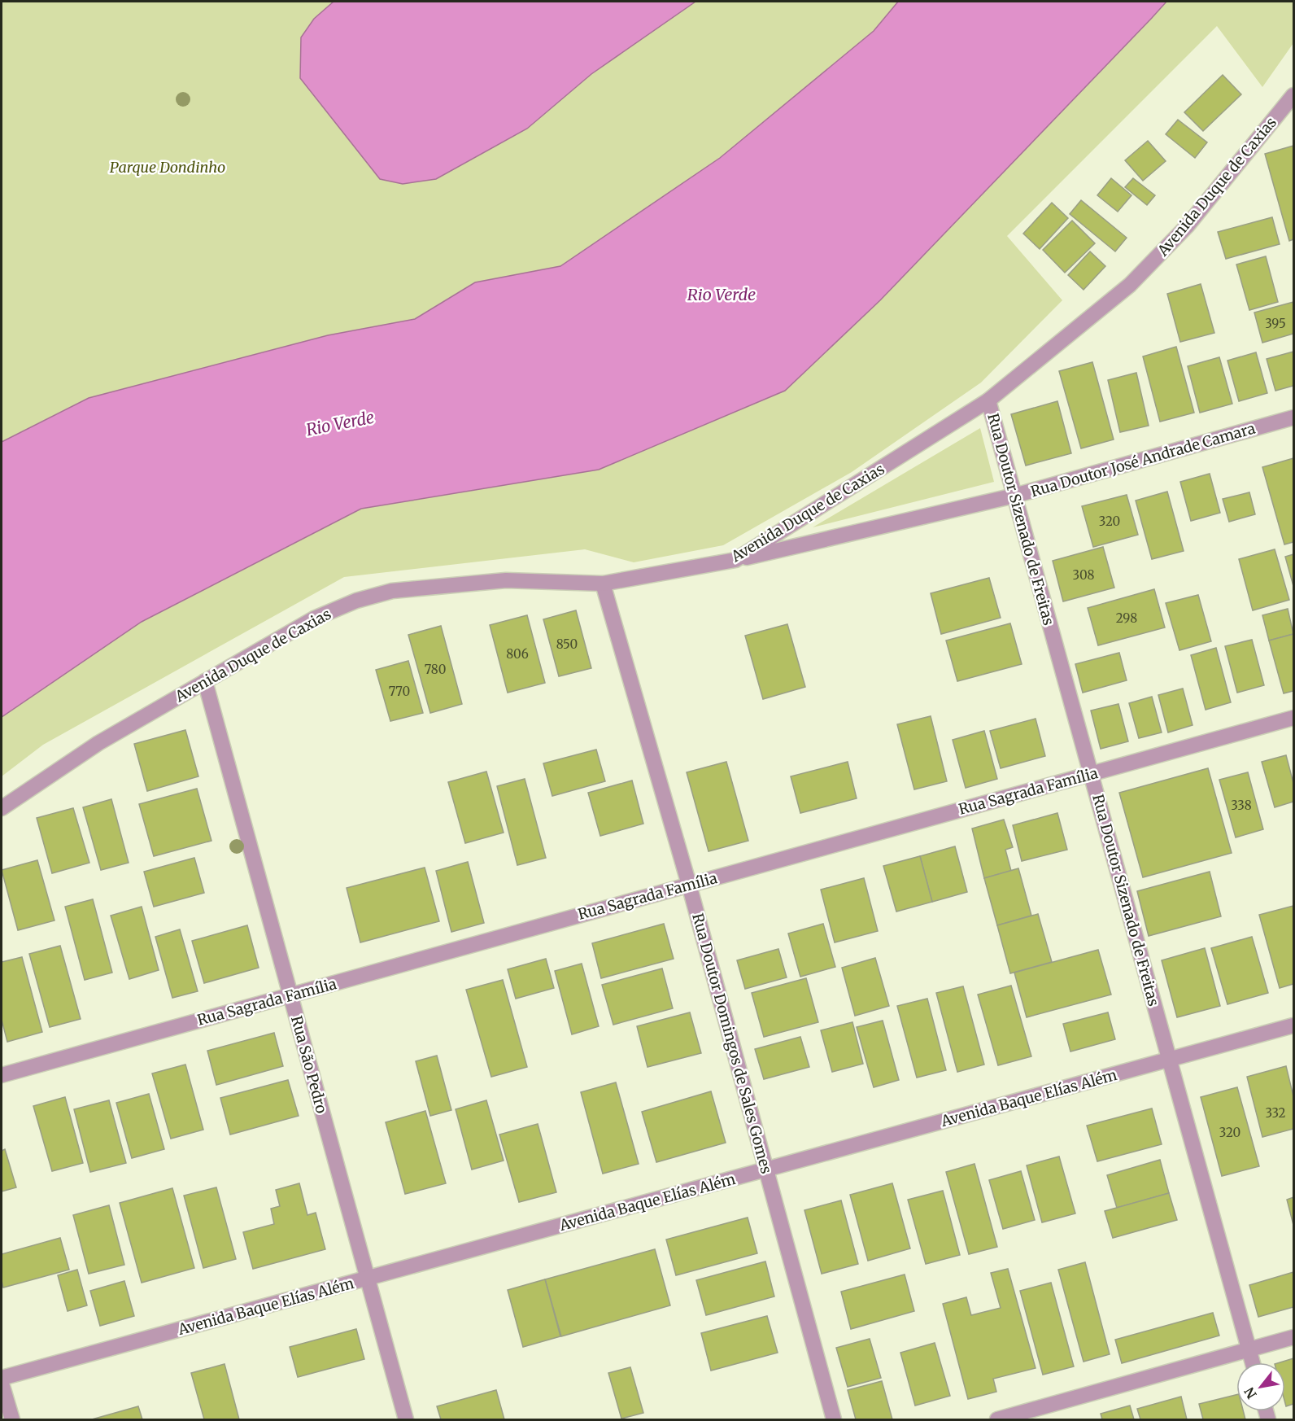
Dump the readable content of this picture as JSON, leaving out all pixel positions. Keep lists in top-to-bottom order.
{
  "streets": {
    "street": [
      "Avenida Duque de Caxias",
      "Rua Doutor José Andrade Camara",
      "Rua Doutor Sizenado de Freitas",
      "Rua Sagrada Família",
      "Rua Doutor Domingos de Sales Gomes",
      "Rua São Pedro",
      "Avenida Baque Elías Além"
    ]
  },
  "crossings": [
    ["Avenida Duque de Caxias", "Rua Doutor José Andrade Camara"],
    ["Avenida Duque de Caxias", "Rua Doutor Sizenado de Freitas"],
    ["Avenida Duque de Caxias", "Rua Doutor Domingos de Sales Gomes"],
    ["Avenida Duque de Caxias", "Rua São Pedro"],
    ["Rua Doutor José Andrade Camara", "Rua Doutor Sizenado de Freitas"],
    ["Rua Doutor Sizenado de Freitas", "Rua Sagrada Família"],
    ["Rua Doutor Sizenado de Freitas", "Avenida Baque Elías Além"],
    ["Rua Sagrada Família", "Rua Doutor Domingos de Sales Gomes"],
    ["Rua Sagrada Família", "Rua São Pedro"],
    ["Rua Doutor Domingos de Sales Gomes", "Avenida Baque Elías Além"],
    ["Rua São Pedro", "Avenida Baque Elías Além"]
  ],
  "water": ["Rio Verde"],
  "parks": ["Parque Dondinho"],
  "house_numbers": [
    "395",
    "320",
    "308",
    "298",
    "850",
    "806",
    "780",
    "770",
    "338",
    "332",
    "320"
  ],
  "north": "bottom left"
}
